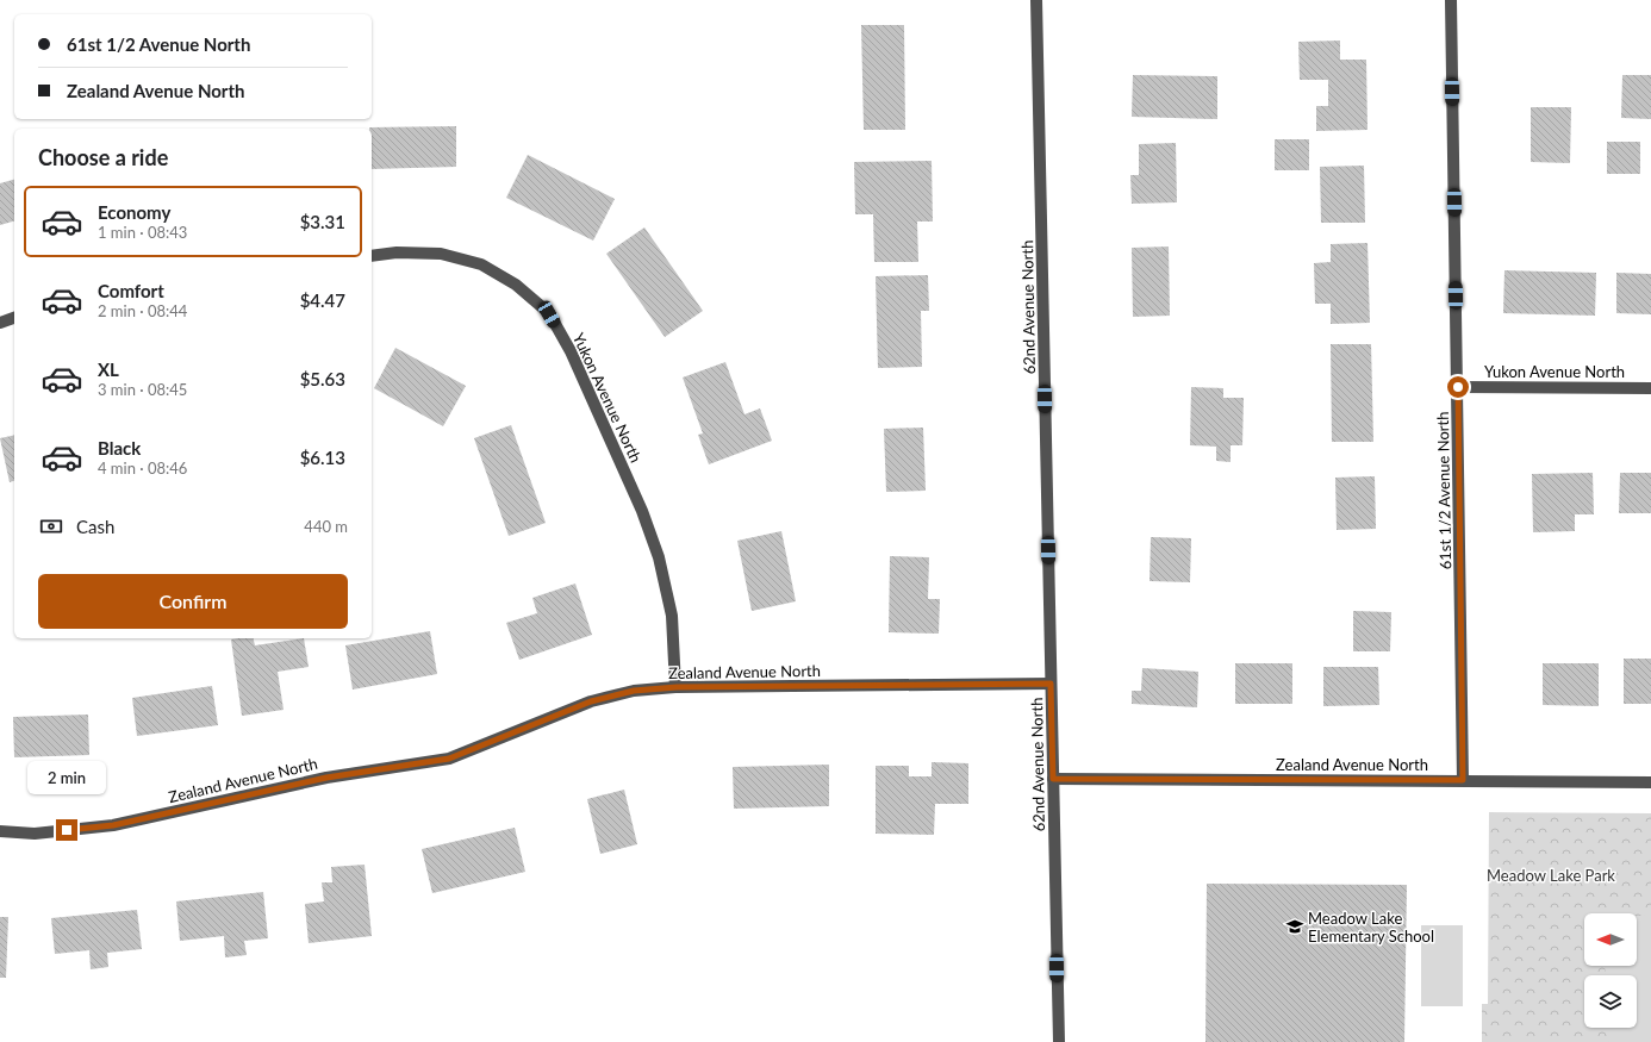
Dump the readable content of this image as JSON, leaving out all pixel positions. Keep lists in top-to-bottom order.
{
  "streets": {
    "street": [
      "62nd Avenue North",
      "Yukon Avenue North",
      "61st 1/2 Avenue North",
      "Zealand Avenue North"
    ]
  },
  "crossings": [
    ["62nd Avenue North", "Zealand Avenue North"],
    ["Yukon Avenue North", "61st 1/2 Avenue North"],
    ["Yukon Avenue North", "Zealand Avenue North"],
    ["61st 1/2 Avenue North", "Zealand Avenue North"]
  ],
  "parks": ["Meadow Lake Park"],
  "places": {
    "school or university": ["Meadow Lake Elementary School"]
  },
  "north": "left",
  "page": {
    "banner": ["61st 1/2 Avenue North", "Zealand Avenue North"],
    "heading": "Choose a ride",
    "list": [
      {
        "name": "Economy",
        "note": "1 min · 08:43",
        "value": "$3.31"
      },
      {
        "name": "Comfort",
        "note": "2 min · 08:44",
        "value": "$4.47"
      },
      {
        "name": "XL",
        "note": "3 min · 08:45",
        "value": "$5.63"
      },
      {
        "name": "Black",
        "note": "4 min · 08:46",
        "value": "$6.13"
      }
    ],
    "pay": ["Cash", "440 m"],
    "buttons": "Confirm",
    "bubble": "2 min"
  }
}
